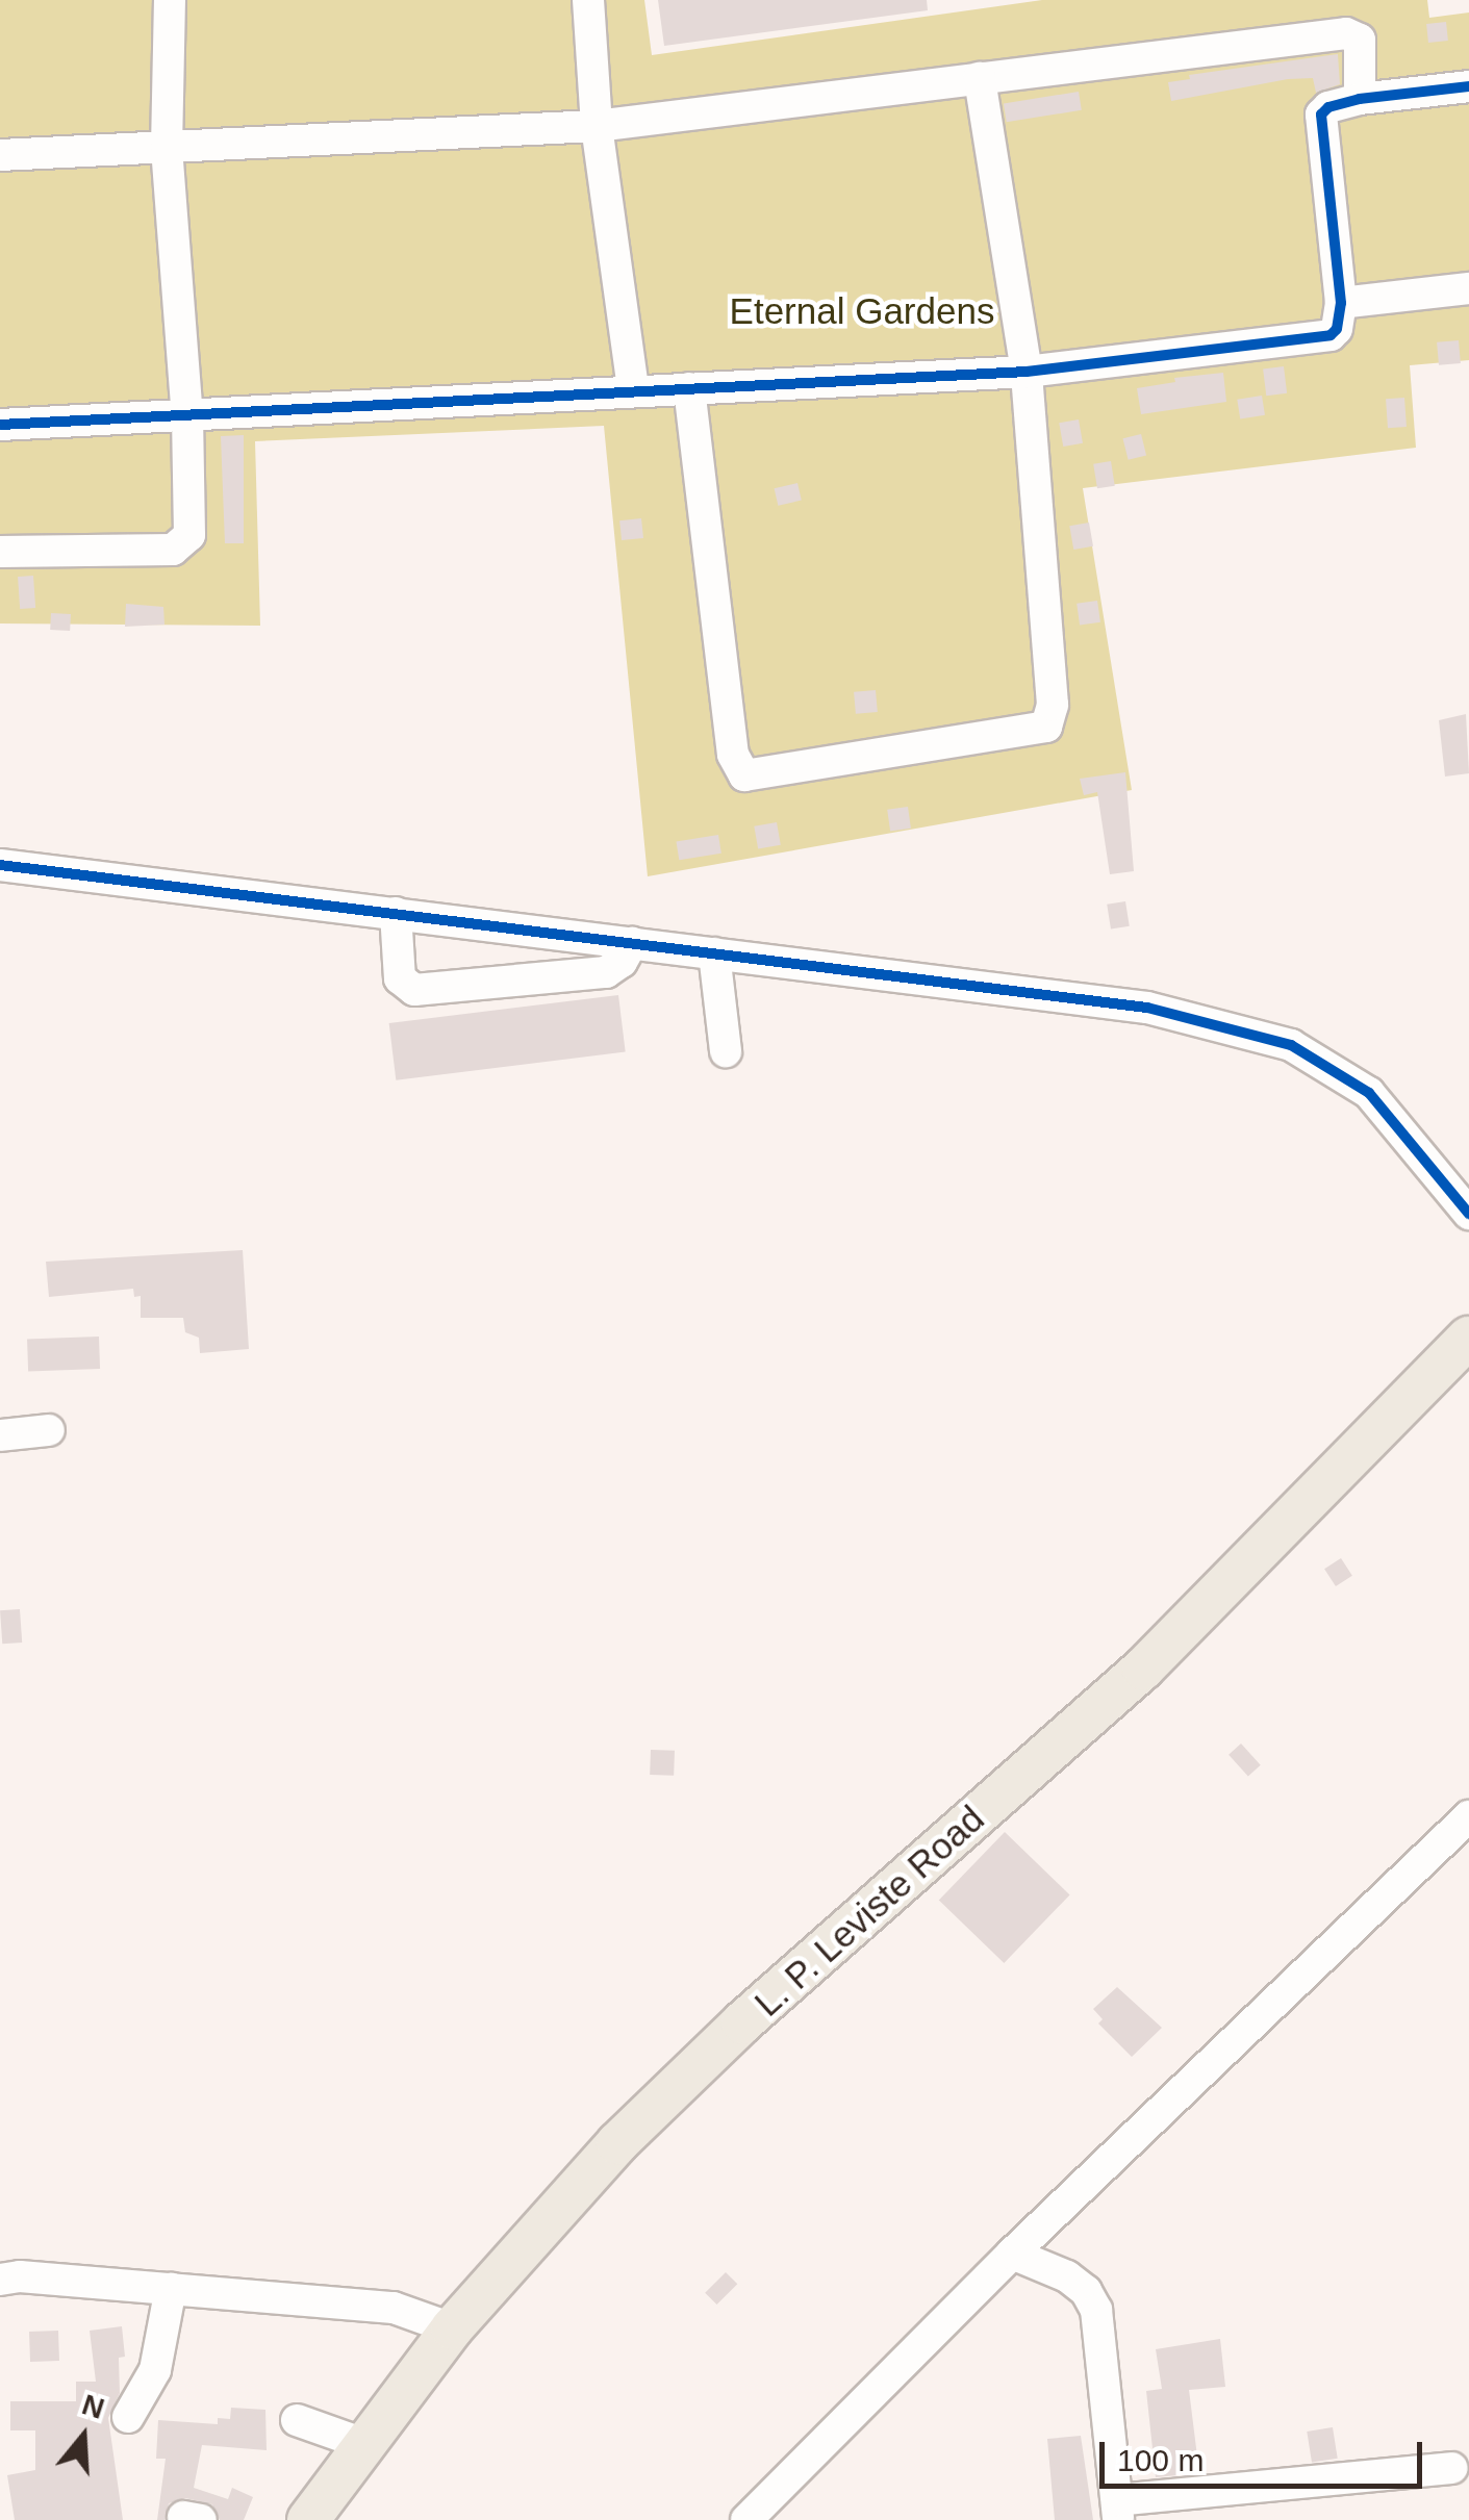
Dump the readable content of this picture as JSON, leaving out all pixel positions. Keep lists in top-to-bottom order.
{
  "streets": {
    "main road": ["L. P. Leviste Road"]
  },
  "parks": ["Eternal Gardens"],
  "scale_bar": "100 m",
  "north": "top"
}
